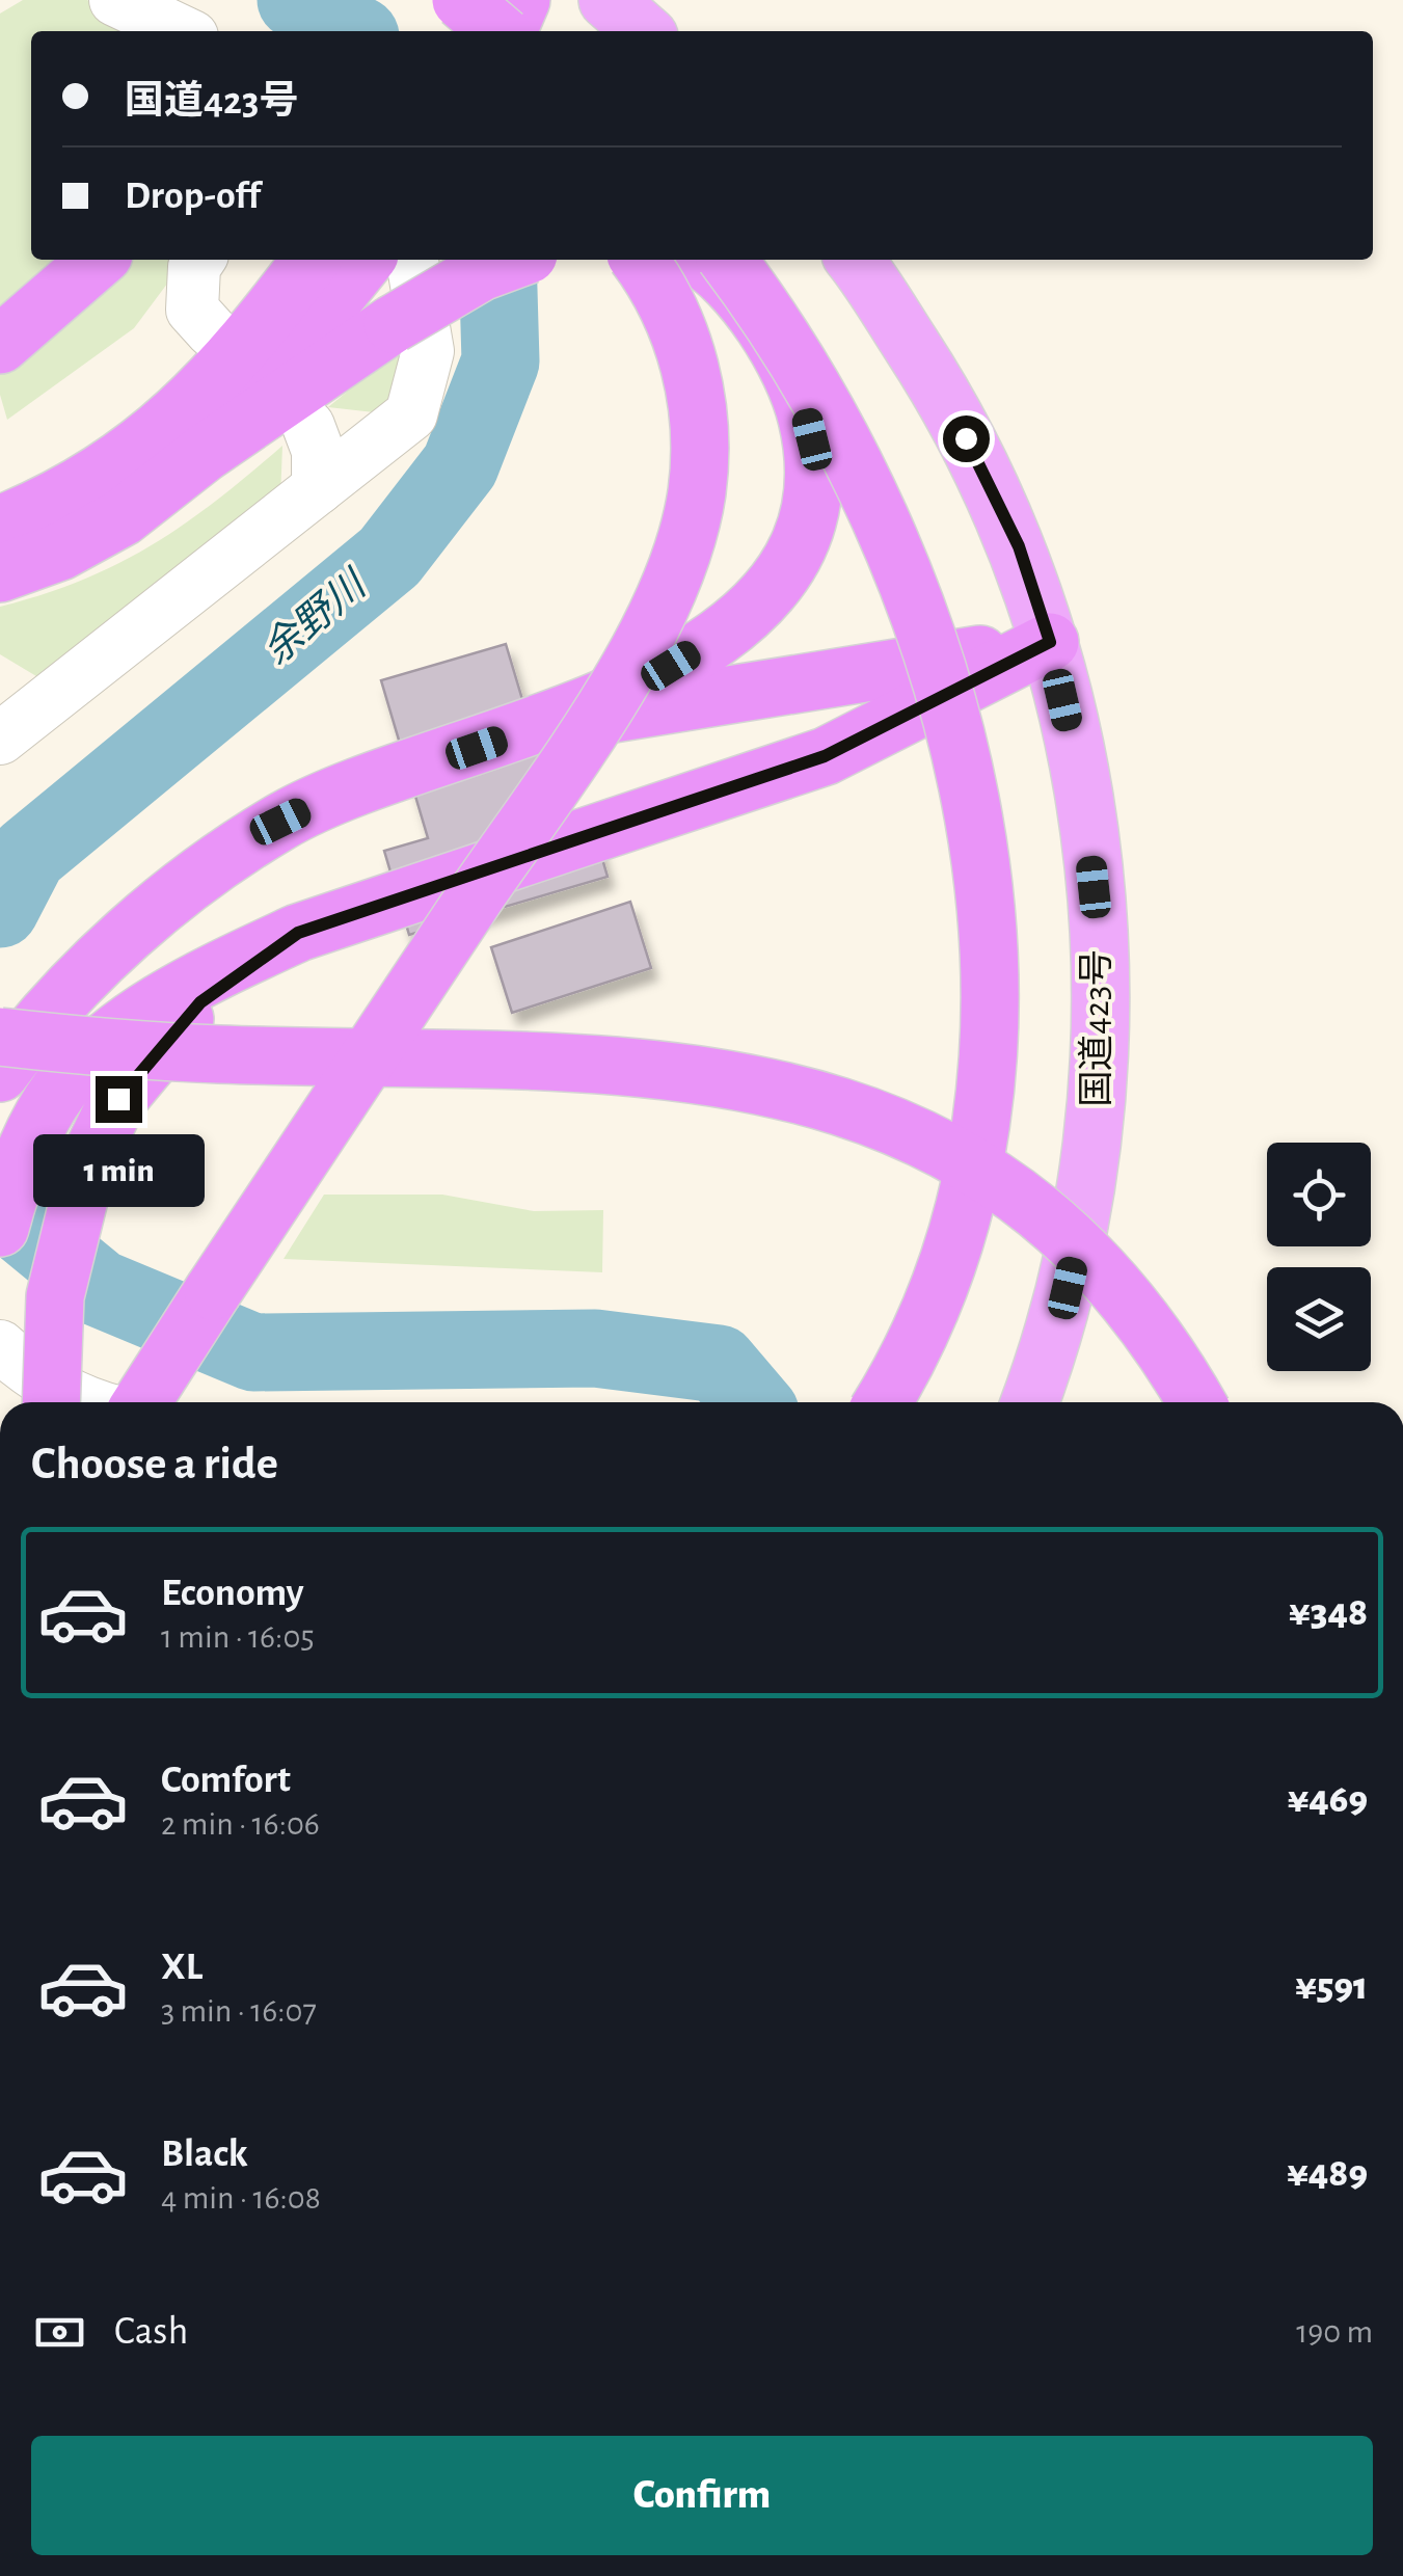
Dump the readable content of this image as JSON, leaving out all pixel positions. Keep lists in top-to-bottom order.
{
  "streets": {
    "highway": ["国道423号"]
  },
  "water": ["余野川"],
  "page": {
    "banner": ["国道423号", "Drop-off"],
    "bubble": "1 min",
    "heading": "Choose a ride",
    "list": [
      {
        "name": "Economy",
        "note": "1 min · 16:05",
        "value": "¥348"
      },
      {
        "name": "Comfort",
        "note": "2 min · 16:06",
        "value": "¥469"
      },
      {
        "name": "XL",
        "note": "3 min · 16:07",
        "value": "¥591"
      },
      {
        "name": "Black",
        "note": "4 min · 16:08",
        "value": "¥489"
      }
    ],
    "pay": ["Cash", "190 m"],
    "buttons": "Confirm"
  }
}
